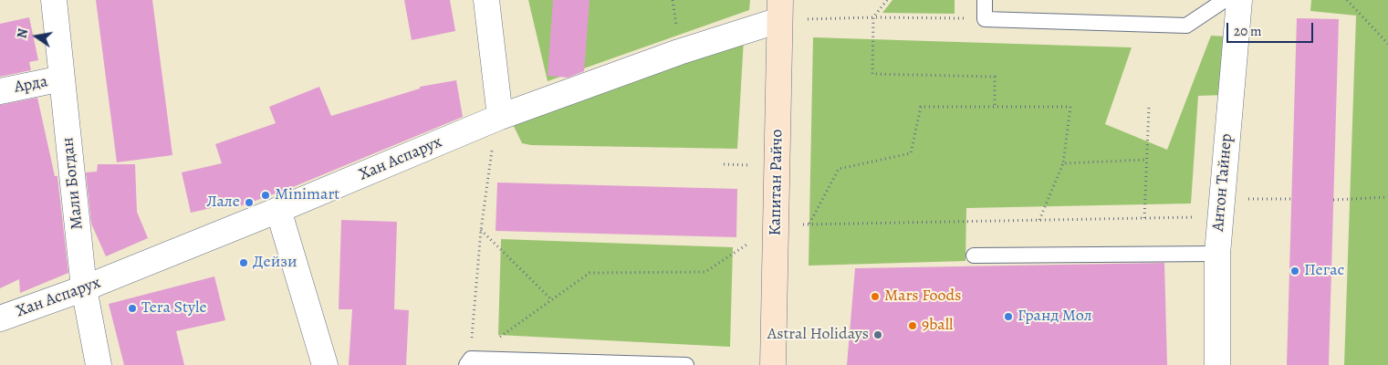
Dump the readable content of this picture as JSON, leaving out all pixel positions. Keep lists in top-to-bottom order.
{
  "streets": {
    "street": [
      "Арда",
      "Хан Аспарух",
      "Капитан Райчо",
      "Антон Тайнер",
      "Мали Богдан"
    ]
  },
  "crossings": [
    ["Арда", "Мали Богдан"],
    ["Хан Аспарух", "Капитан Райчо"],
    ["Хан Аспарух", "Мали Богдан"]
  ],
  "places": [
    "Minimart",
    "Лале",
    "Дейзи",
    "Пегас",
    "Mars Foods",
    "Tera Style",
    "Гранд Мол",
    "9ball",
    "Astral Holidays"
  ],
  "scale_bar": "20 m",
  "north": "left"
}
